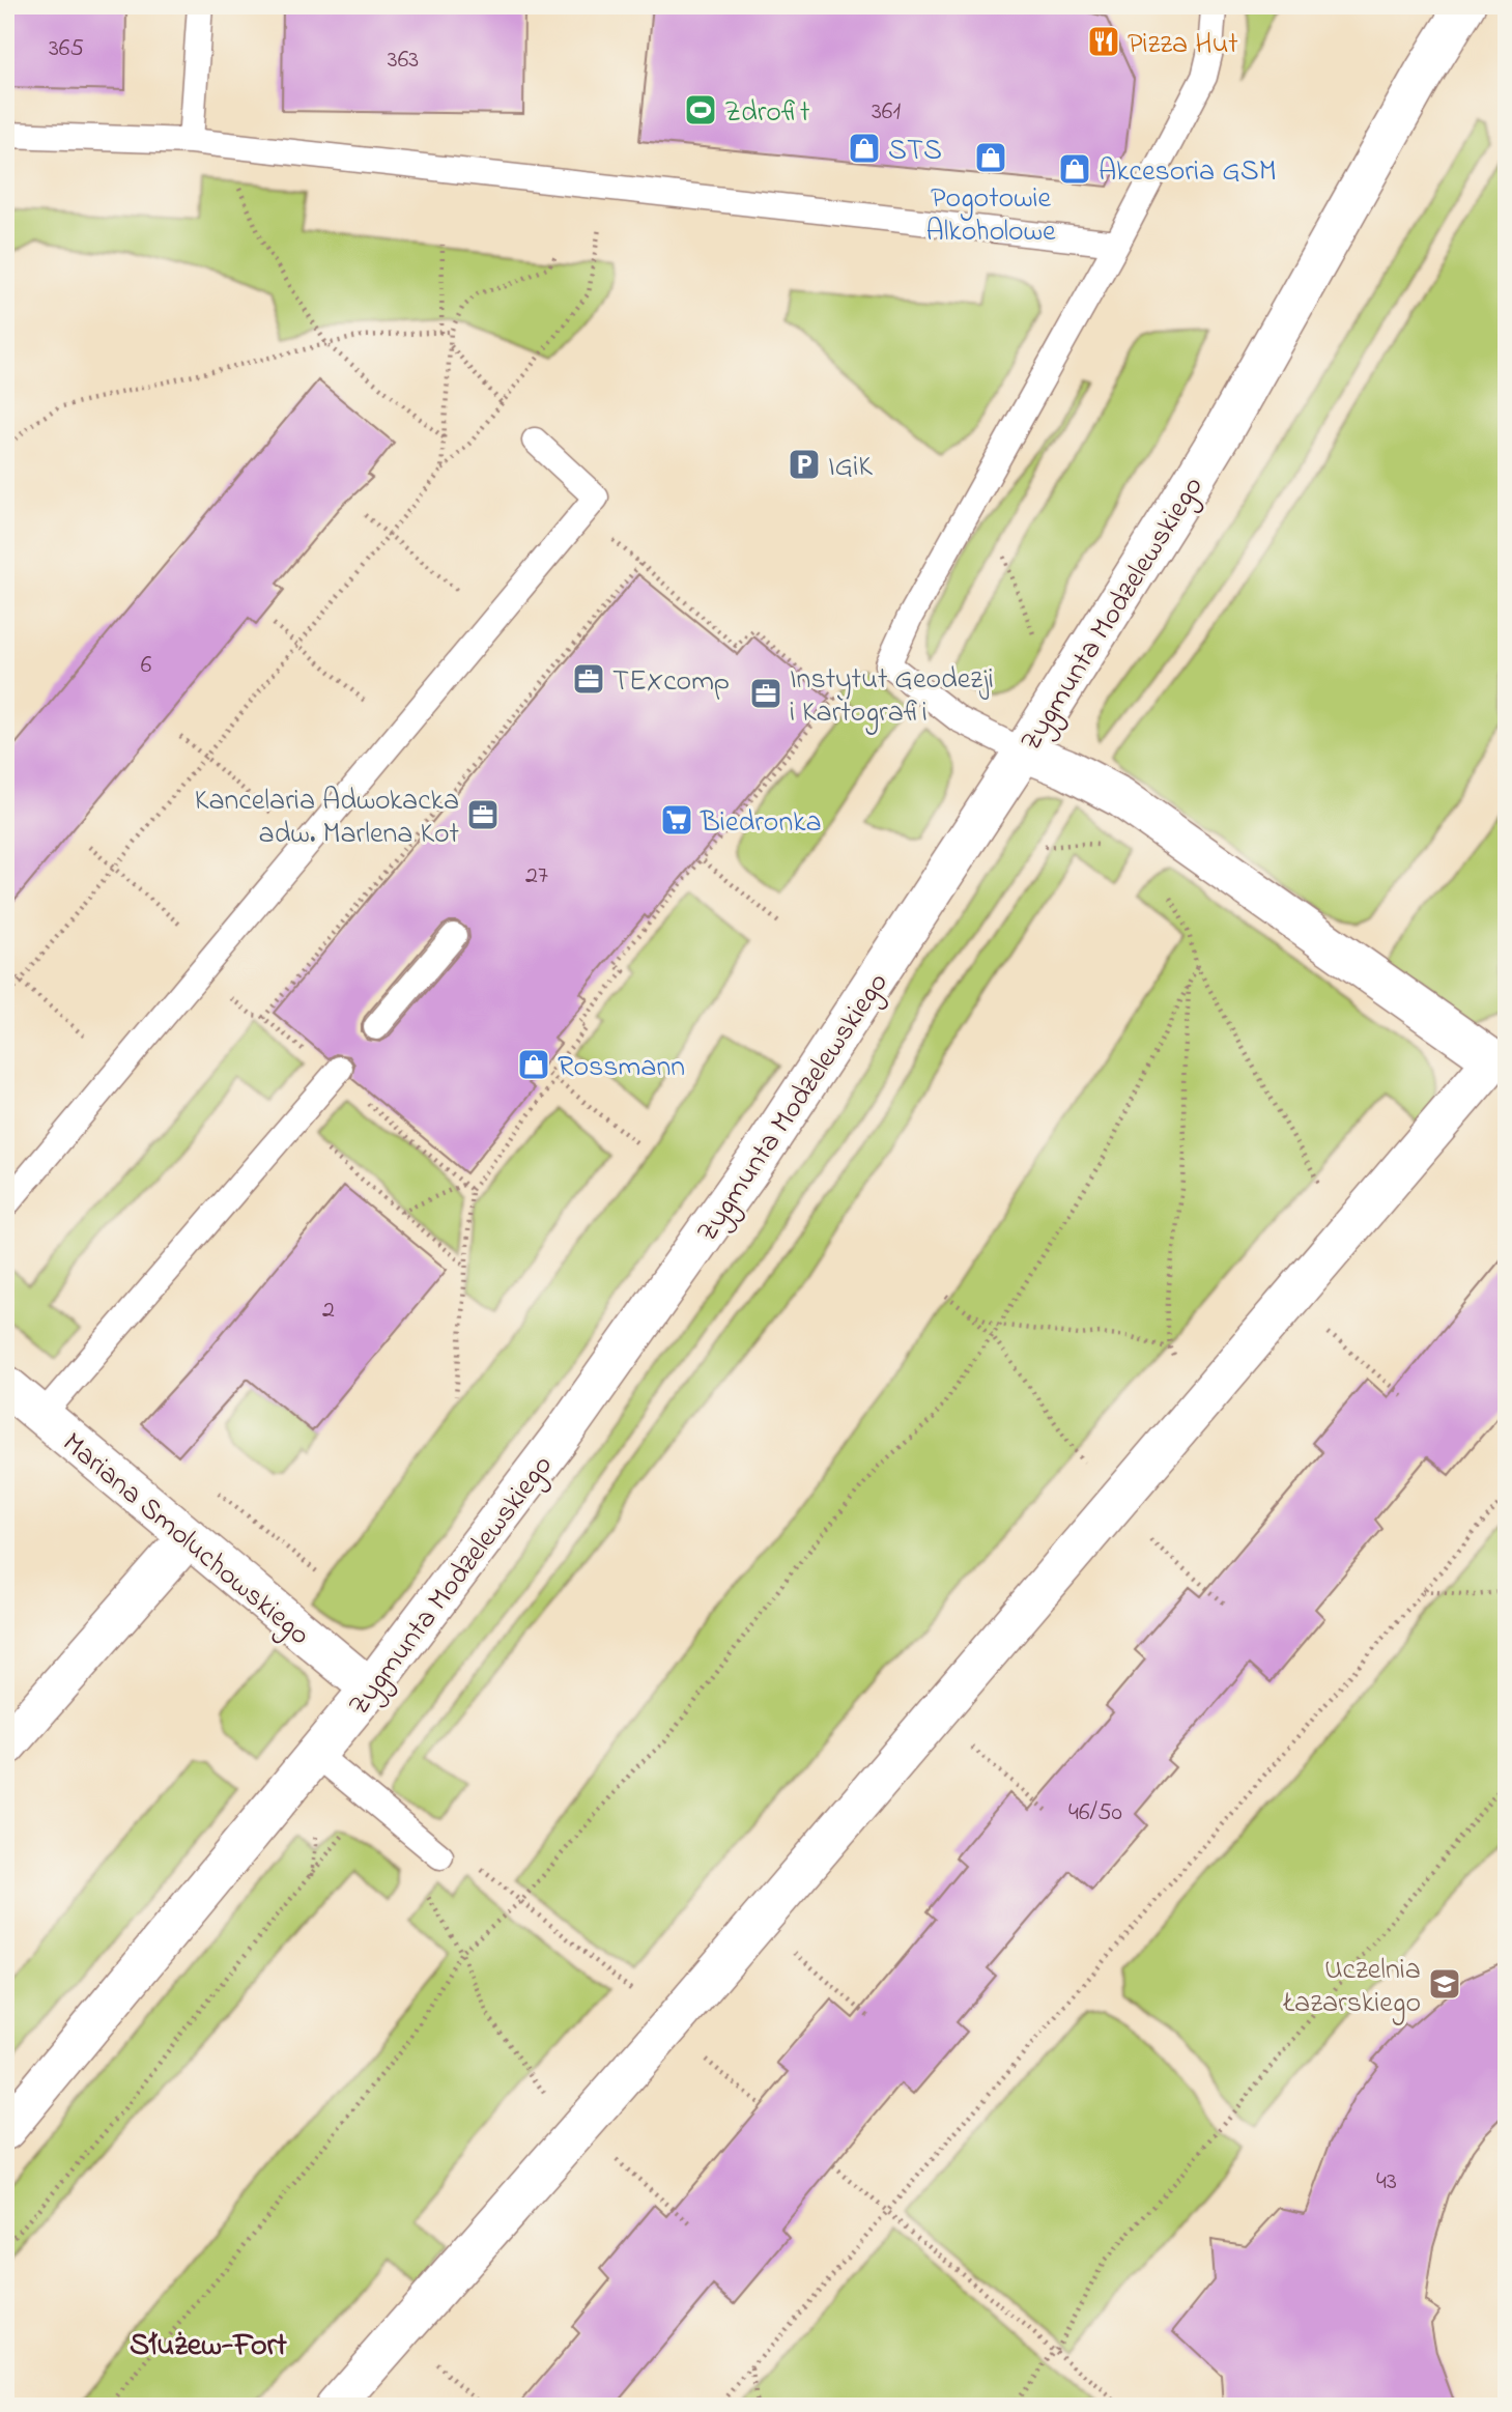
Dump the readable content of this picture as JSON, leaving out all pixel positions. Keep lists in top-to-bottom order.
{
  "streets": {
    "street": ["Zygmunta Modzelewskiego", "Mariana Smoluchowskiego"]
  },
  "crossings": [
    ["Zygmunta Modzelewskiego", "Mariana Smoluchowskiego"]
  ],
  "districts": ["Służew-Fort"],
  "places": {
    "restaurant": ["Pizza Hut"],
    "sports": ["Zdrofit"],
    "shop": [
      "STS",
      "Pogotowie Alkoholowe",
      "Akcesoria GSM",
      "Rossmann"
    ],
    "parking": ["IGiK"],
    "office": ["TEXcomp", "Instytut Geodezji i Kartografii", "Kancelaria Adwokacka adw. Marlena Kot"],
    "supermarket": ["Biedronka"],
    "school or university": ["Uczelnia Łazarskiego"]
  },
  "house_numbers": [
    "365",
    "363",
    "361",
    "6",
    "27",
    "2",
    "46/50",
    "43"
  ]
}
